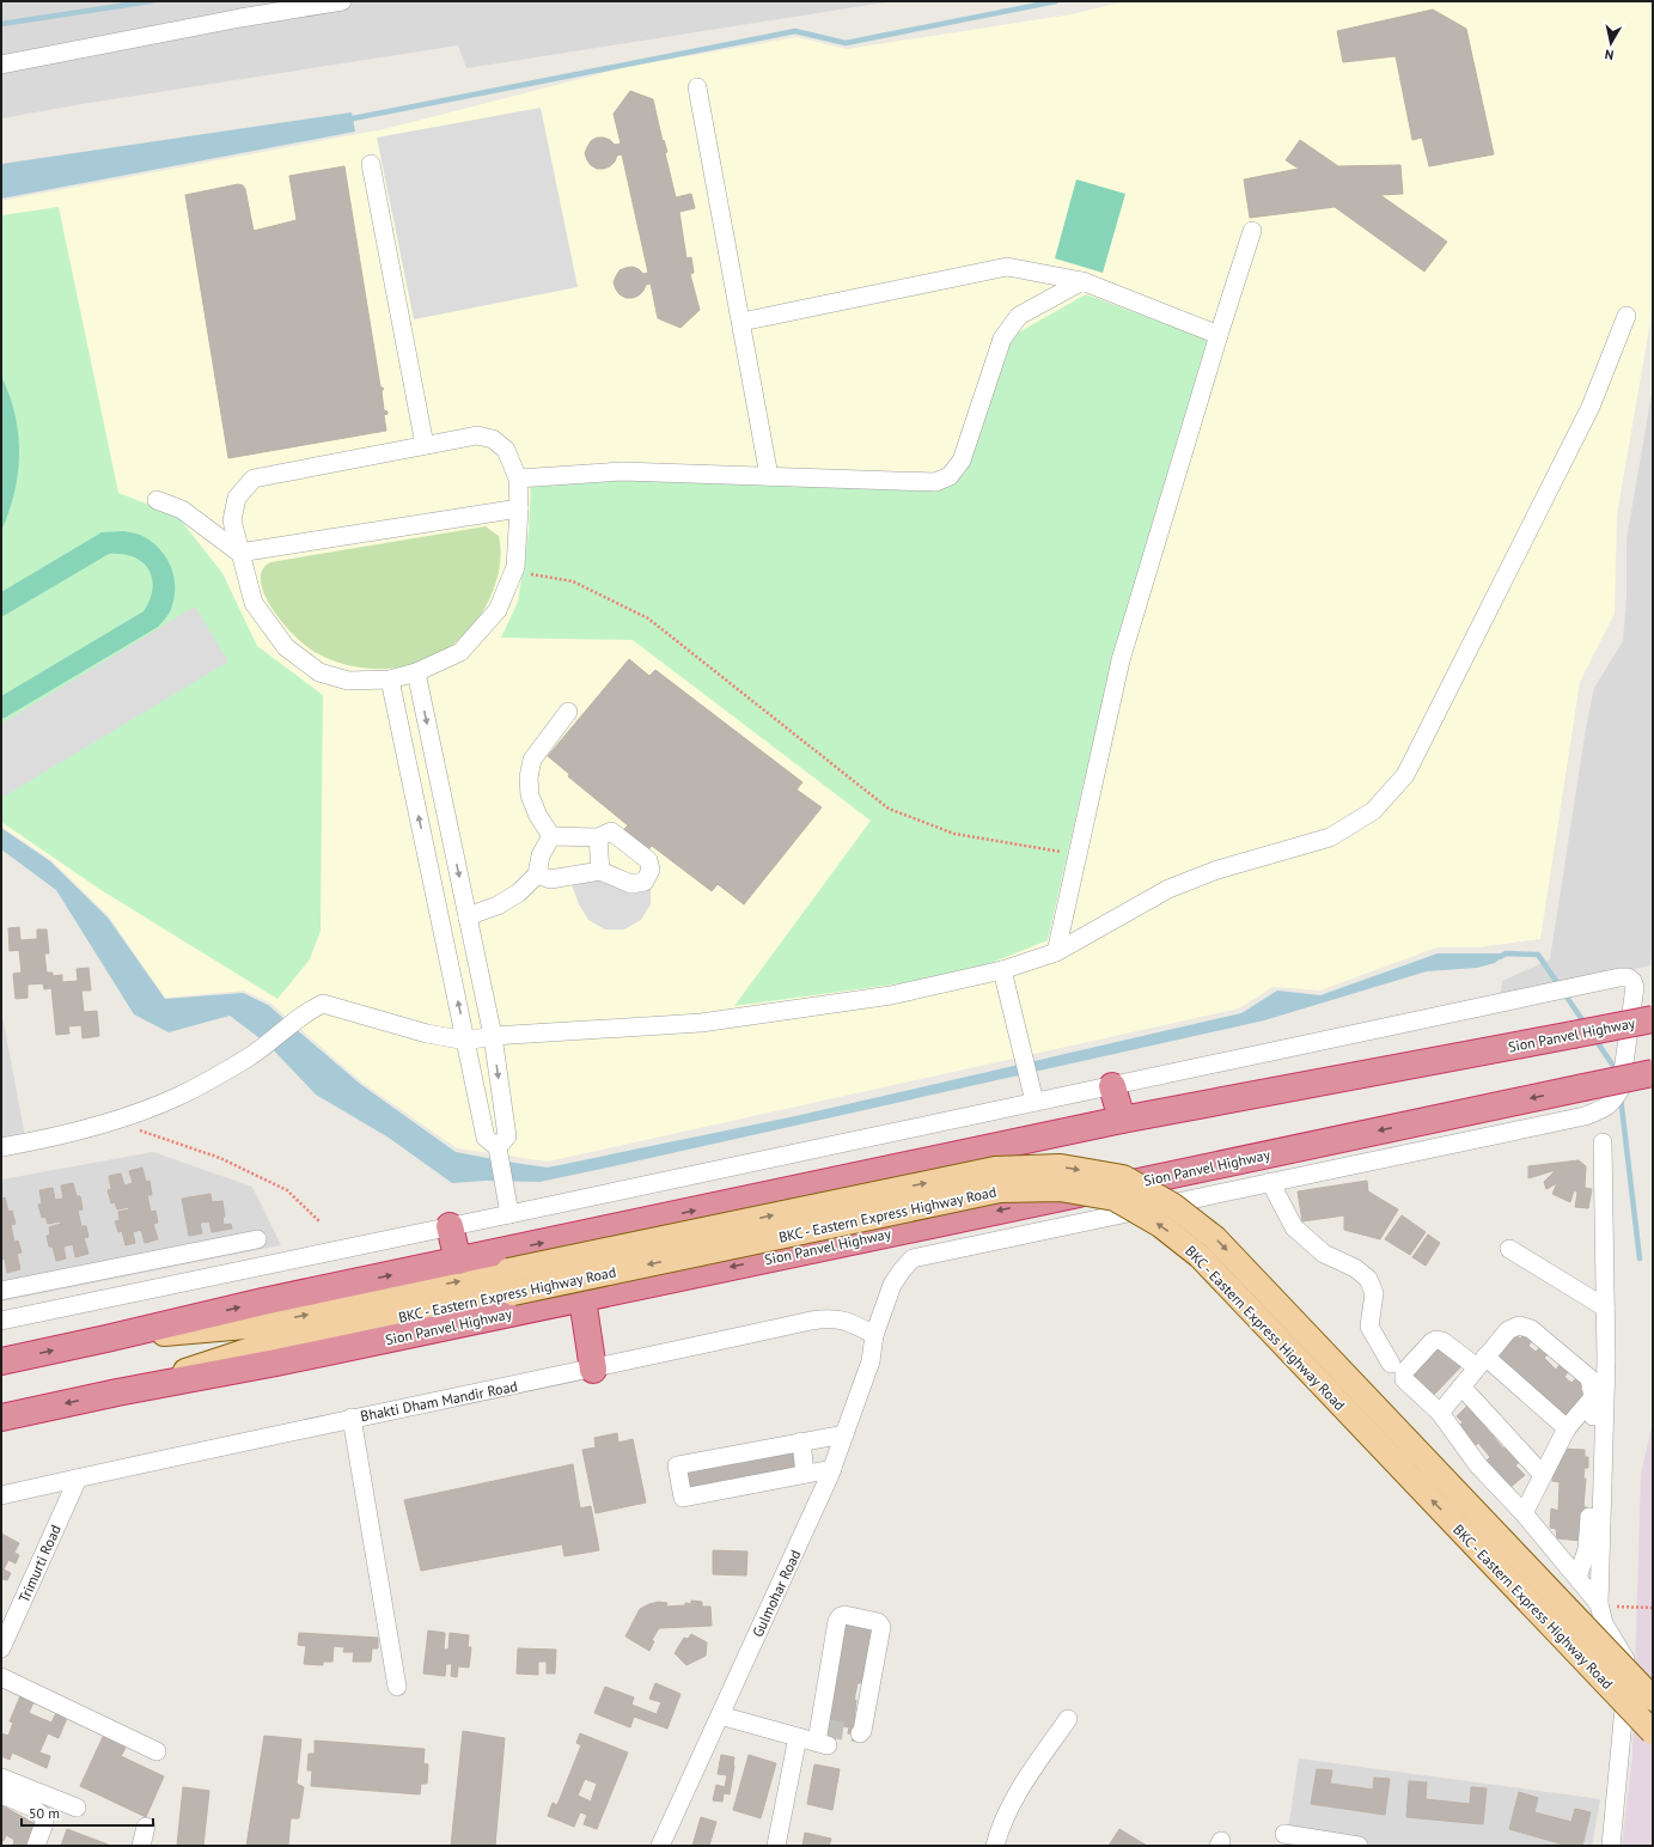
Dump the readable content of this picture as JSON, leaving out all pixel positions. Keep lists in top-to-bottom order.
{
  "streets": {
    "highway": ["Sion Panvel Highway"],
    "main road": ["BKC - Eastern Express Highway Road"],
    "street": ["Bhakti Dham Mandir Road", "Trimurti Road", "Gulmohar Road"]
  },
  "crossings": [
    ["Sion Panvel Highway", "BKC - Eastern Express Highway Road"],
    ["Bhakti Dham Mandir Road", "Trimurti Road"],
    ["Bhakti Dham Mandir Road", "Gulmohar Road"]
  ],
  "scale_bar": "50 m",
  "north": "bottom"
}
